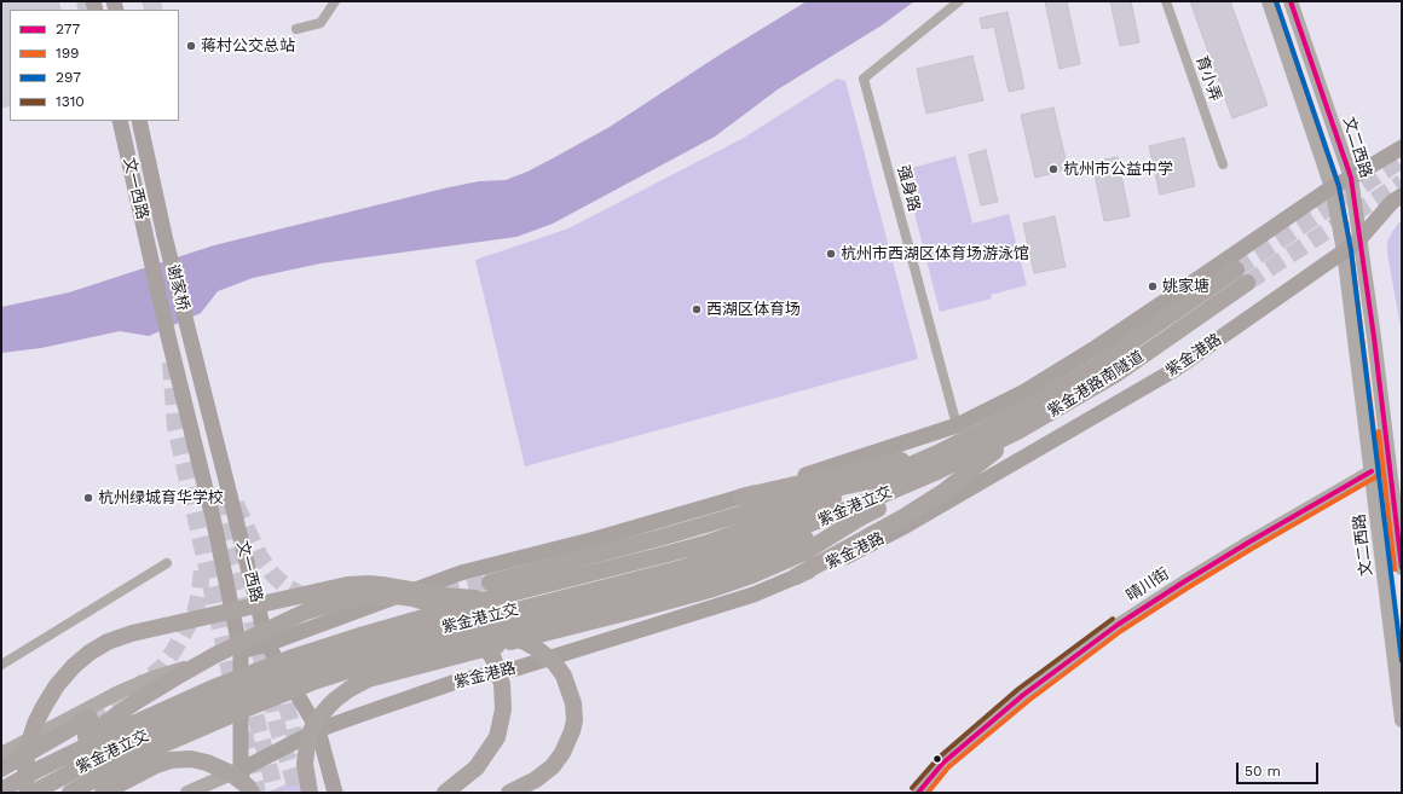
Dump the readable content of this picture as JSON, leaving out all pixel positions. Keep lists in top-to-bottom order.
{
  "streets": {
    "highway": ["紫金港路南隧道", "紫金港立交"],
    "main road": [
      "文二西路",
      "文一西路",
      "谢家桥",
      "紫金港路"
    ],
    "street": ["育小弄", "强身路", "晴川街"]
  },
  "crossings": [
    ["文二西路", "紫金港路"],
    ["文二西路", "晴川街"],
    ["文一西路", "谢家桥"],
    ["文一西路", "紫金港路"],
    ["紫金港路南隧道", "紫金港立交"]
  ],
  "places": [
    "蒋村公交总站",
    "杭州市公益中学",
    "杭州市西湖区体育场游泳馆",
    "姚家塘",
    "西湖区体育场",
    "杭州绿城育华学校"
  ],
  "lines": [
    "transit line 277",
    "transit line 199",
    "transit line 297",
    "transit line 1310"
  ],
  "legend": [
    "277",
    "199",
    "297",
    "1310"
  ],
  "scale_bar": "50 m"
}
